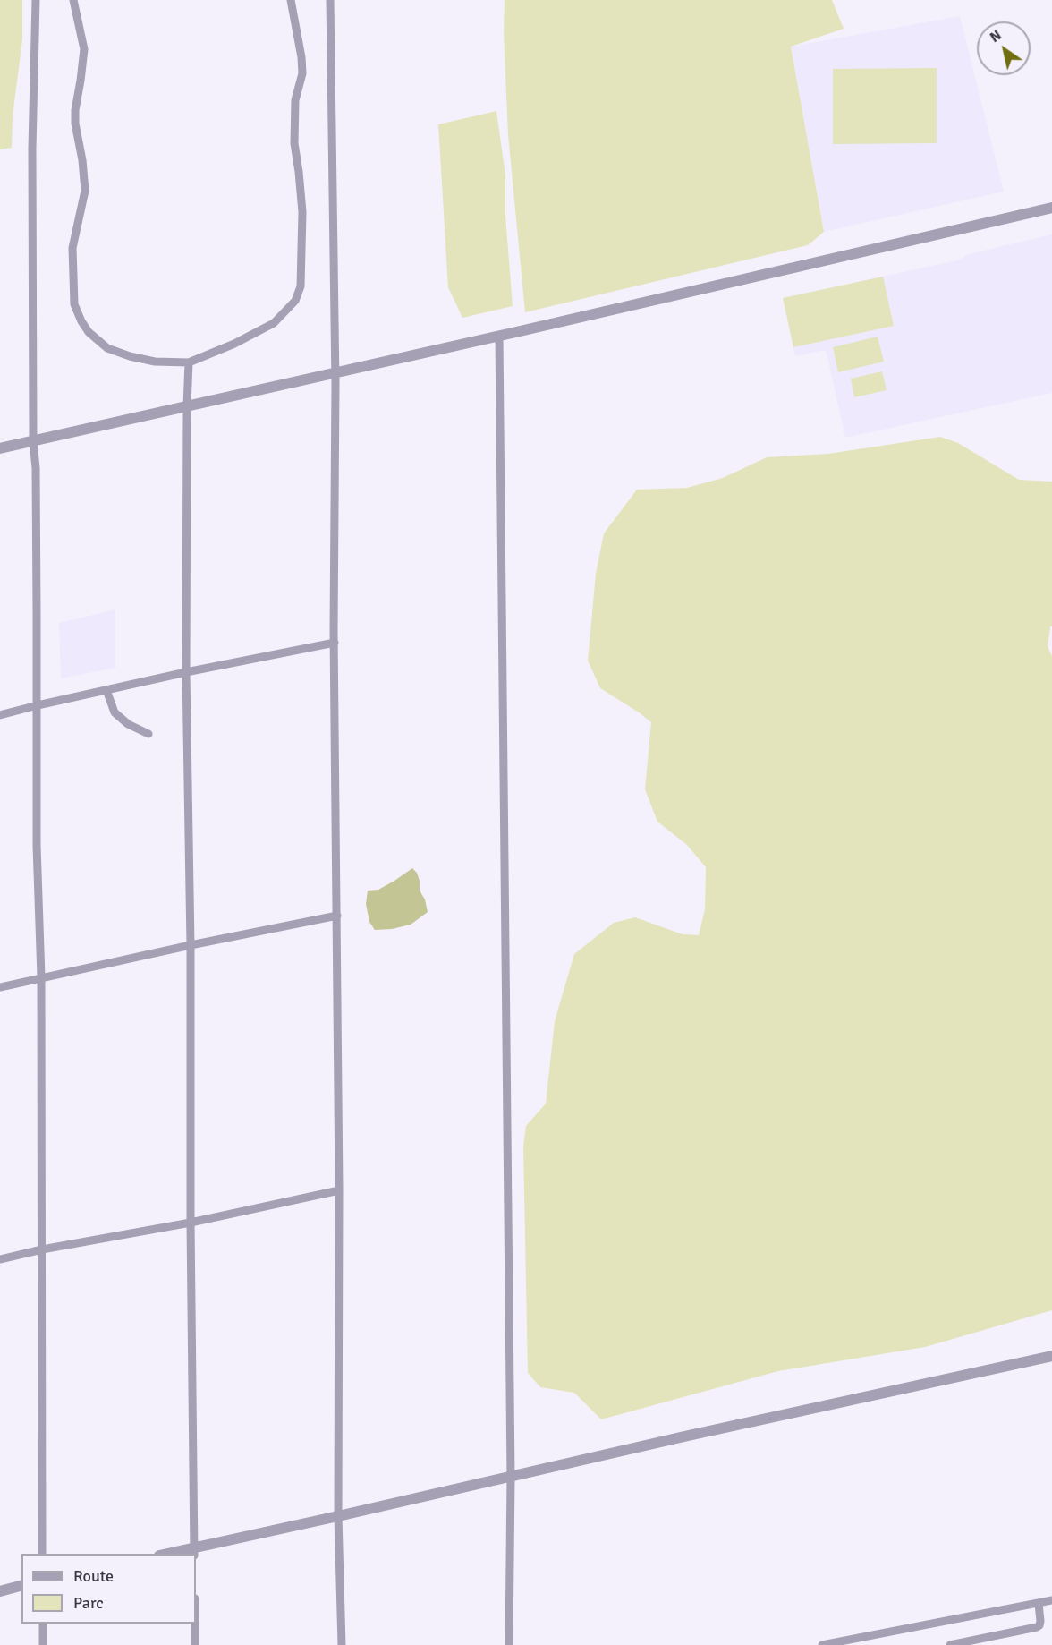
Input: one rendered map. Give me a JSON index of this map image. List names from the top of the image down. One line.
{"legend":["Route","Parc"],"north":"top left"}
